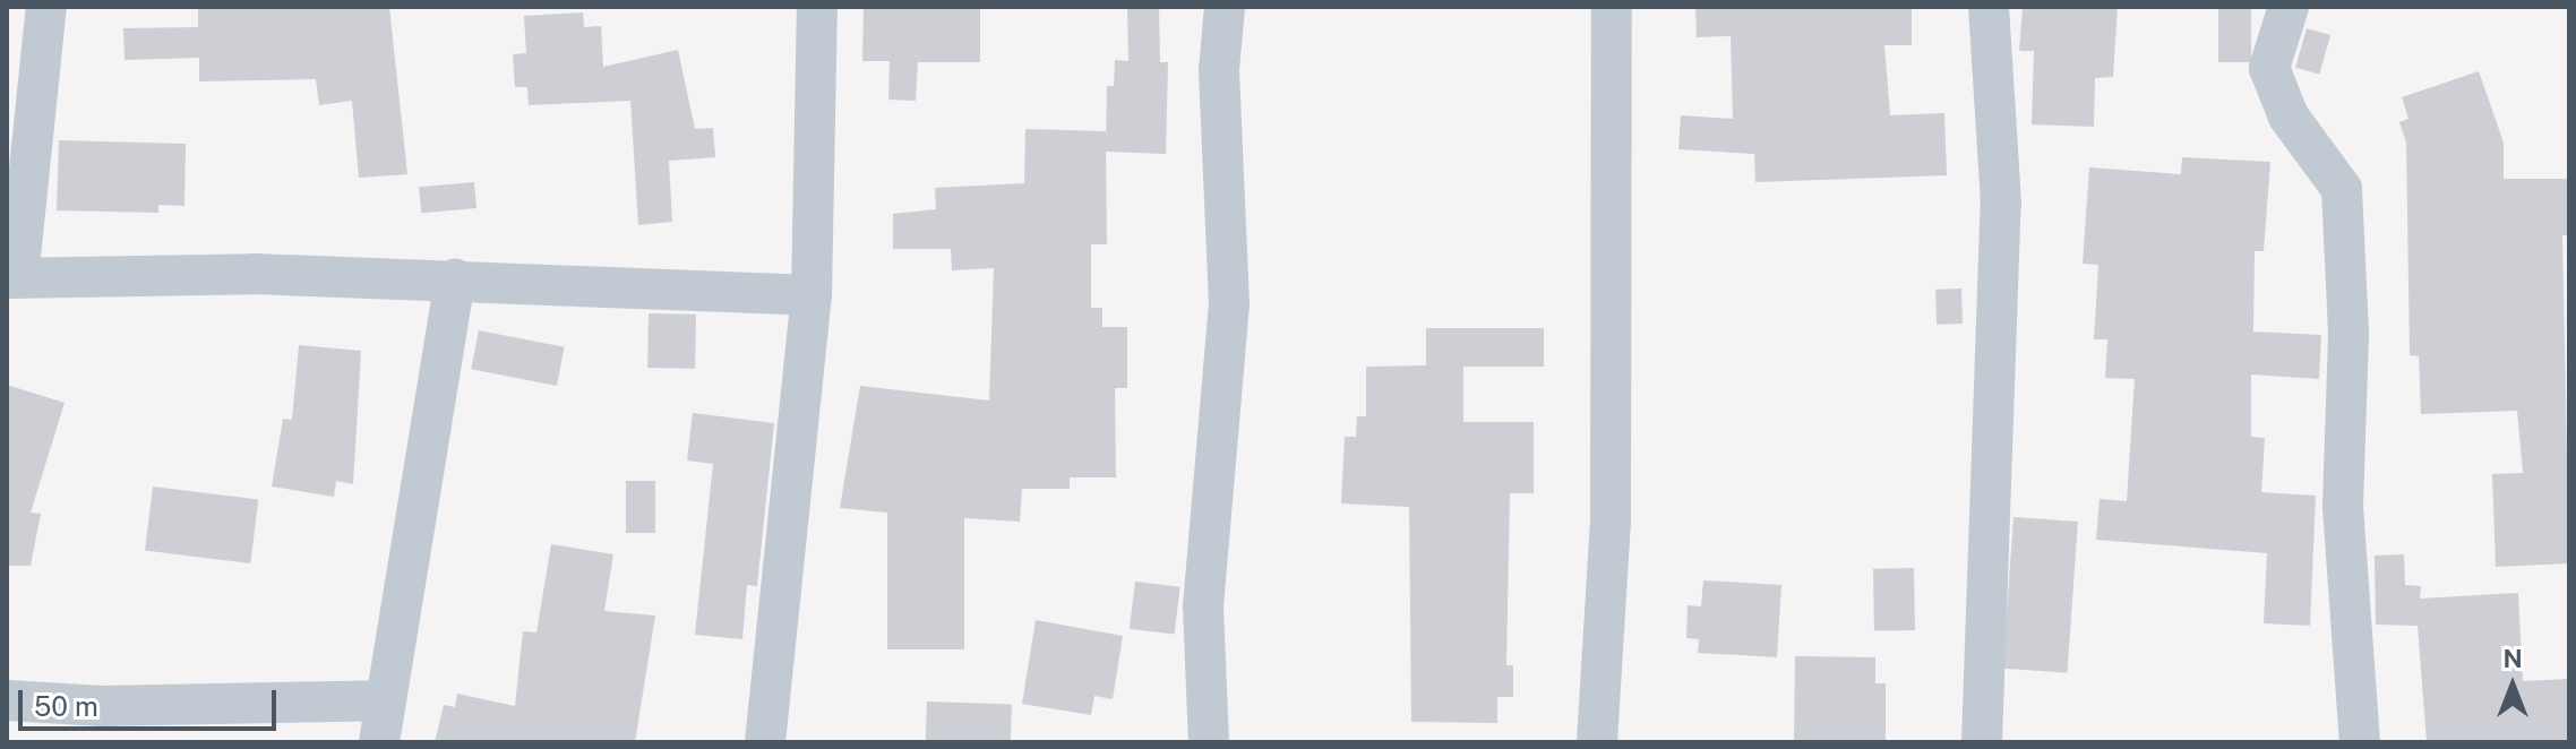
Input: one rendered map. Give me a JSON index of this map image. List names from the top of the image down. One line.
{"scale_bar":"50 m","north":"top"}
